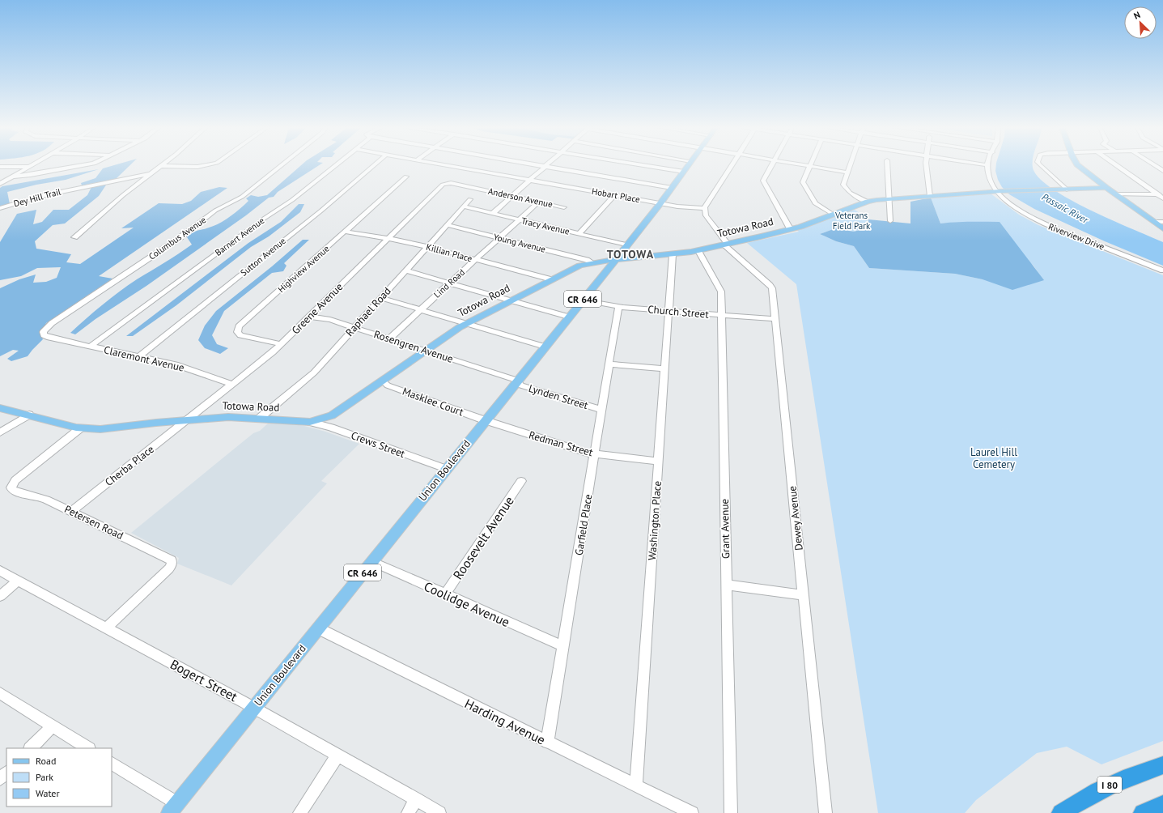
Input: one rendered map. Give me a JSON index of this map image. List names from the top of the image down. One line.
{"streets":{"highway":["I 80"],"main road":["Totowa Road","CR 646","Union Boulevard"],"street":["Hobart Place","Dey Hill Trail","Anderson Avenue","Tracy Avenue","Barnert Avenue","Riverview Drive","Columbus Avenue","Young Avenue","Killian Place","Sutton Avenue","Highview Avenue","Lind Road","Greene Avenue","Raphael Road","Church Street","Rosengren Avenue","Claremont Avenue","Lynden Street","Masklee Court","Redman Street","Crews Street","Cherba Place","Dewey Avenue","Washington Place","Petersen Road","Garfield Place","Grant Avenue","Roosevelt Avenue","Coolidge Avenue","Bogert Street","Harding Avenue"]},"crossings":[["Hobart Place","Union Boulevard"],["Hobart Place","Dewey Avenue"],["Anderson Avenue","Lind Road"],["Anderson Avenue","Greene Avenue"],["Tracy Avenue","Lind Road"],["Tracy Avenue","Raphael Road"],["Tracy Avenue","Union Boulevard"],["Totowa Road","Riverview Drive"],["Totowa Road","Young Avenue"],["Totowa Road","Killian Place"],["Totowa Road","Greene Avenue"],["Totowa Road","Raphael Road"],["Totowa Road","Rosengren Avenue"],["Totowa Road","Masklee Court"],["Totowa Road","Crews Street"],["Totowa Road","Cherba Place"],["Totowa Road","Union Boulevard"],["Totowa Road","Dewey Avenue"],["Totowa Road","Washington Place"],["Totowa Road","Petersen Road"],["Totowa Road","Grant Avenue"],["Barnert Avenue","Claremont Avenue"],["Columbus Avenue","Claremont Avenue"],["Young Avenue","Lind Road"],["Young Avenue","Raphael Road"],["Killian Place","Highview Avenue"],["Killian Place","Lind Road"],["Killian Place","Greene Avenue"],["Killian Place","Raphael Road"],["Sutton Avenue","Claremont Avenue"],["Highview Avenue","Greene Avenue"],["Lind Road","Rosengren Avenue"],["Greene Avenue","Rosengren Avenue"],["Greene Avenue","Claremont Avenue"],["Greene Avenue","Cherba Place"],["Raphael Road","Rosengren Avenue"],["Church Street","Union Boulevard"],["Church Street","Dewey Avenue"],["Church Street","Washington Place"],["Church Street","Garfield Place"],["Church Street","Grant Avenue"],["Rosengren Avenue","Lynden Street"],["Rosengren Avenue","Union Boulevard"],["Lynden Street","Union Boulevard"],["Lynden Street","Garfield Place"],["Masklee Court","Redman Street"],["Masklee Court","Union Boulevard"],["Redman Street","Union Boulevard"],["Redman Street","Washington Place"],["Redman Street","Garfield Place"],["Crews Street","Union Boulevard"],["Cherba Place","Petersen Road"],["Union Boulevard","Coolidge Avenue"],["Union Boulevard","Bogert Street"],["Union Boulevard","Harding Avenue"],["Washington Place","Harding Avenue"],["Petersen Road","Bogert Street"],["Garfield Place","Coolidge Avenue"],["Garfield Place","Harding Avenue"],["Roosevelt Avenue","Coolidge Avenue"]],"districts":["TOTOWA"],"water":["Passaic River"],"parks":["Veterans Field Park","Laurel Hill Cemetery"],"legend":["Road","Park","Water"],"north":"top left"}
